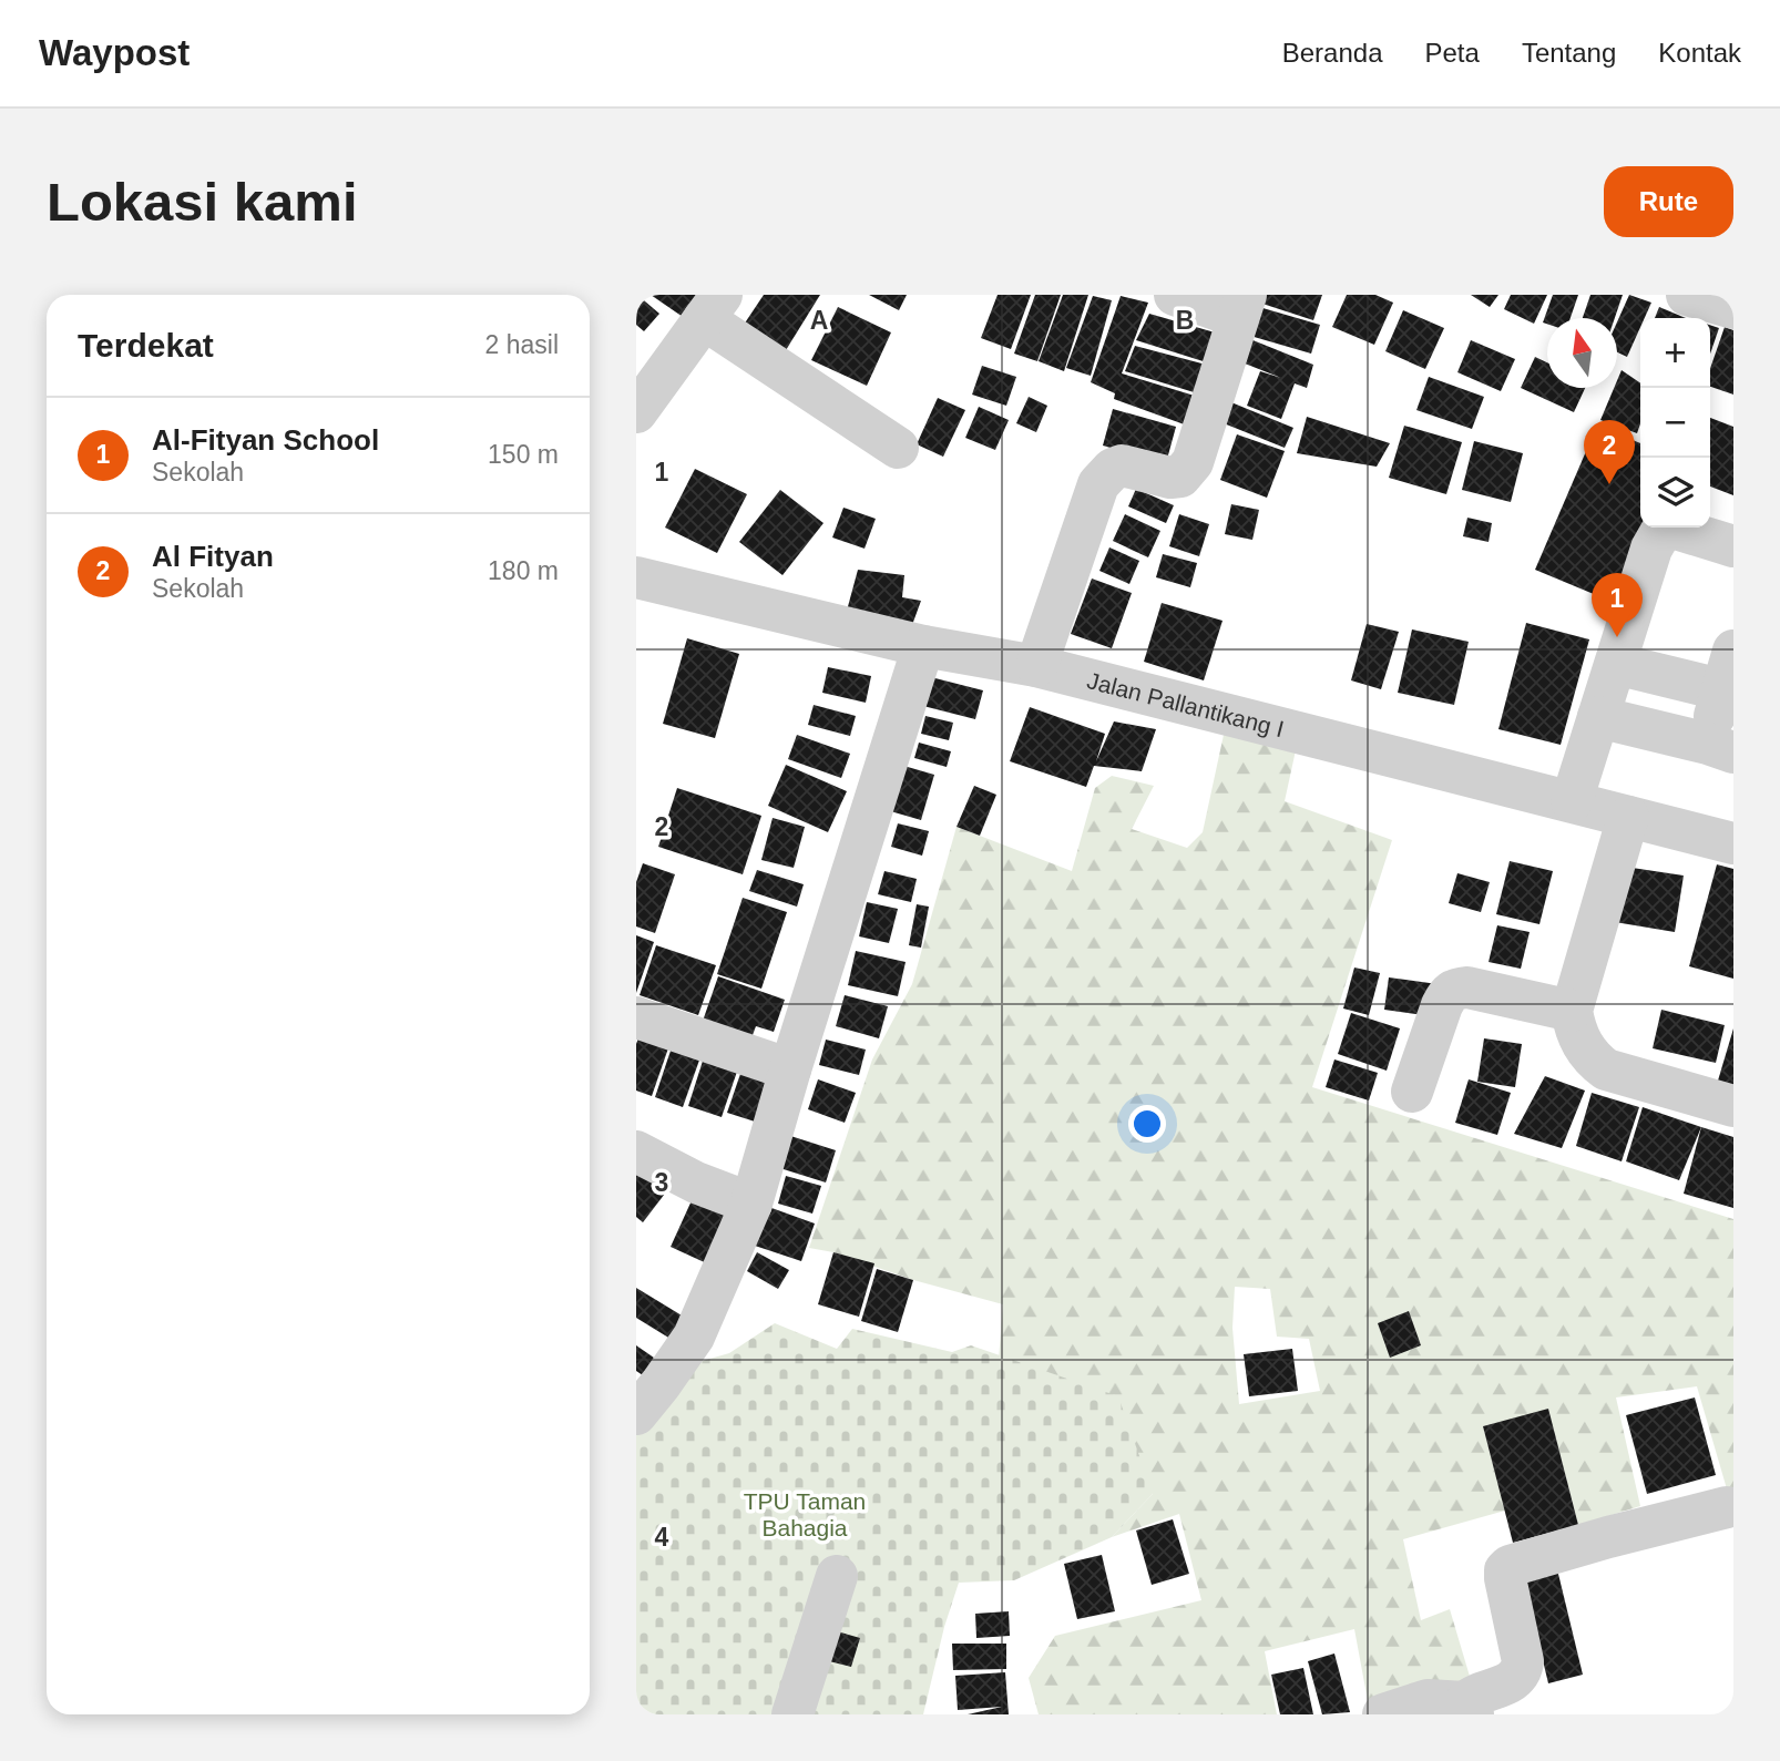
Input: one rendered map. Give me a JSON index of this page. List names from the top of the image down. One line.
{"streets":{"street":["Jalan Pallantikang I"]},"parks":["TPU Taman Bahagia"],"north":"top","page":{"header":"Waypost","nav":["Beranda","Peta","Tentang","Kontak"],"buttons":"Rute","title":"Lokasi kami","heading":["Terdekat","2 hasil"],"map_buttons":["+","−"],"list":[{"mark":"1","name":"Al-Fityan School","note":"Sekolah","value":"150 m"},{"mark":"2","name":"Al Fityan","note":"Sekolah","value":"180 m"}],"pins":["2","1"]},"grid":{"columns":["A","B"],"rows":["1","2","3","4"]}}
